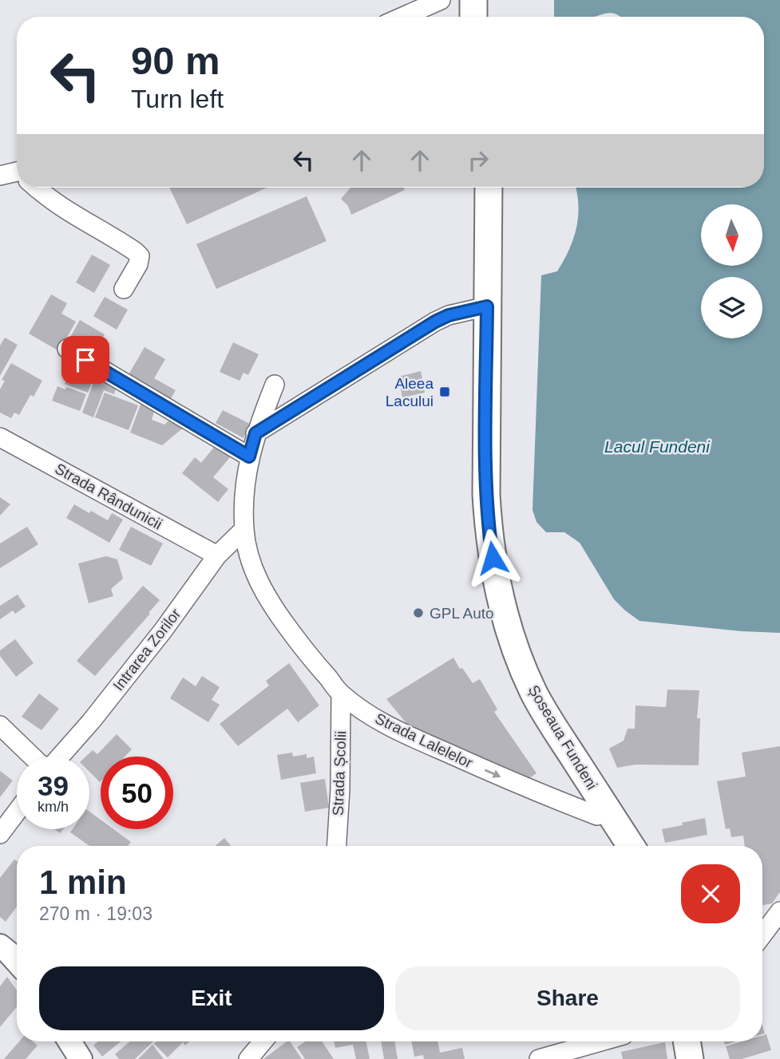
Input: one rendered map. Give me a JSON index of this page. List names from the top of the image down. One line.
{"streets":{"main road":["Șoseaua Fundeni"],"street":["Strada Rândunicii","Intrarea Zorilor","Strada Lalelelor","Strada Școlii"]},"crossings":[["Strada Rândunicii","Intrarea Zorilor"],["Intrarea Zorilor","Strada Lalelelor"],["Șoseaua Fundeni","Strada Lalelelor"],["Strada Lalelelor","Strada Școlii"]],"one_way":["Strada Lalelelor"],"water":["Lacul Fundeni"],"places":{"transit":["Aleea Lacului"],"other":["GPL Auto"]},"north":"bottom","page":{"turn":["90 m","Turn left"],"speed":"39 km/h","limit":"50","heading":["1 min","270 m · 19:03"],"buttons":["Exit","Share"]}}
